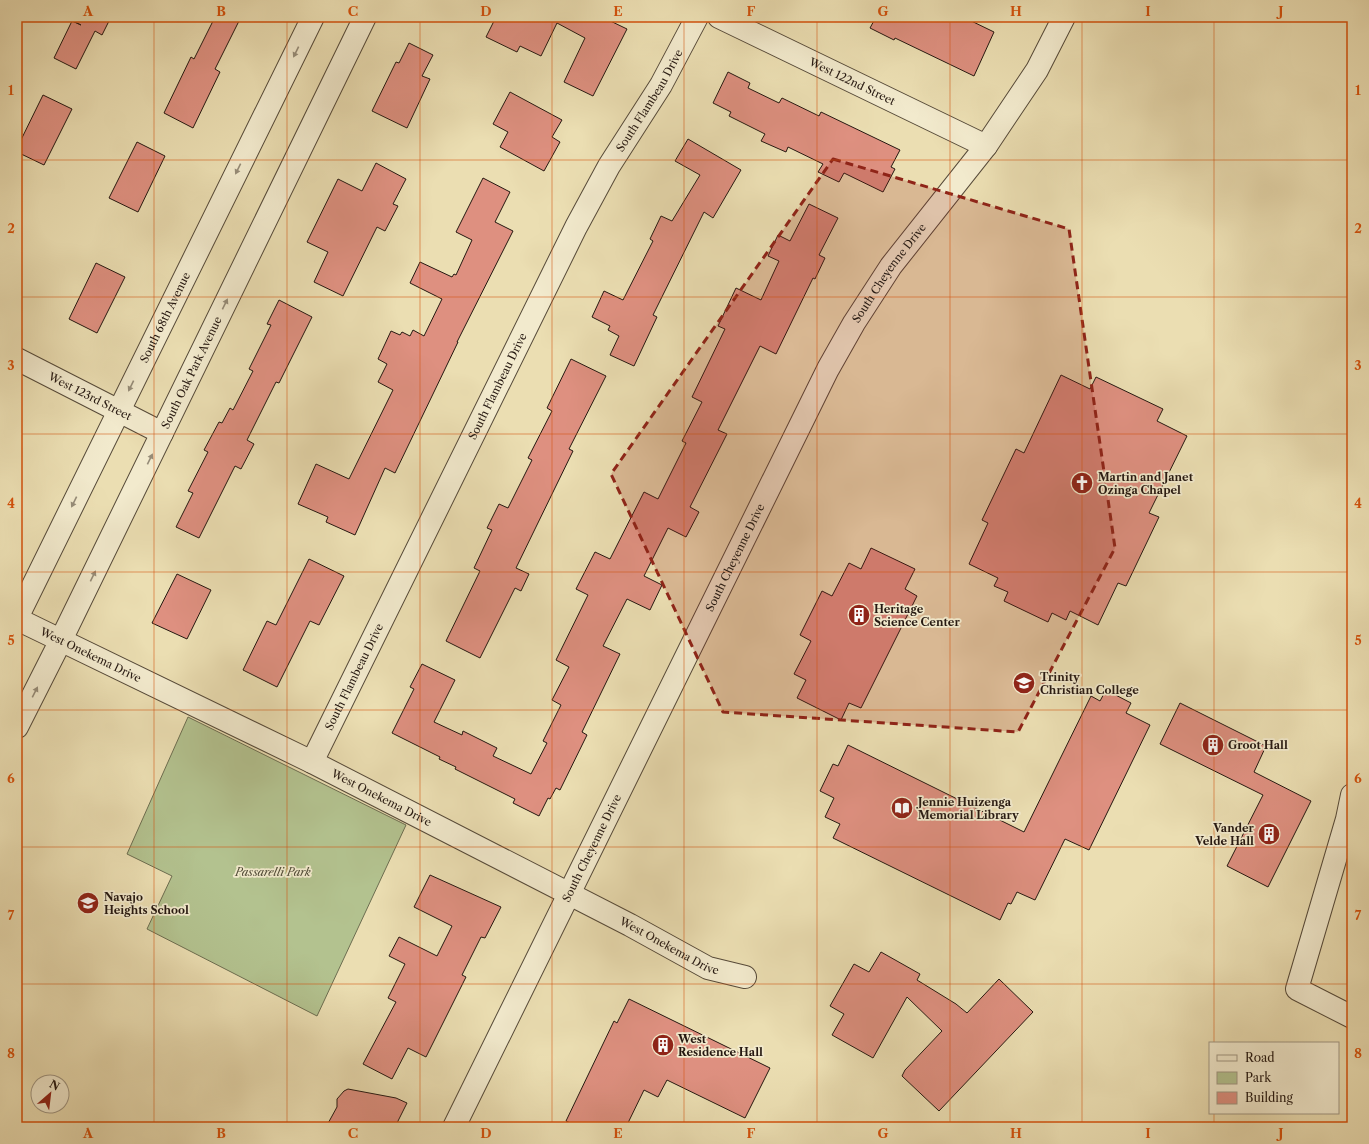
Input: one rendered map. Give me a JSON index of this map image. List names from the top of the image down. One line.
{"streets":{"street":["West 122nd Street","South Flambeau Drive","South Cheyenne Drive","South 68th Avenue","South Oak Park Avenue","West 123rd Street","West Onekema Drive"]},"crossings":[["West 122nd Street","South Cheyenne Drive"],["South Flambeau Drive","West Onekema Drive"],["South Cheyenne Drive","West Onekema Drive"],["South 68th Avenue","West 123rd Street"],["South 68th Avenue","West Onekema Drive"],["South Oak Park Avenue","West 123rd Street"],["South Oak Park Avenue","West Onekema Drive"]],"one_way":["South 68th Avenue","South Oak Park Avenue"],"parks":["Passarelli Park"],"places":{"church":["Martin and Janet Ozinga Chapel"],"building":["Heritage Science Center","Groot Hall","Vander Velde Hall","West Residence Hall"],"school or university":["Trinity Christian College","Navajo Heights School"],"library":["Jennie Huizenga Memorial Library"]},"legend":["Road","Park","Building"],"north":"top right","grid":{"columns":["A","B","C","D","E","F","G","H","I","J"],"rows":["1","2","3","4","5","6","7","8"]}}
